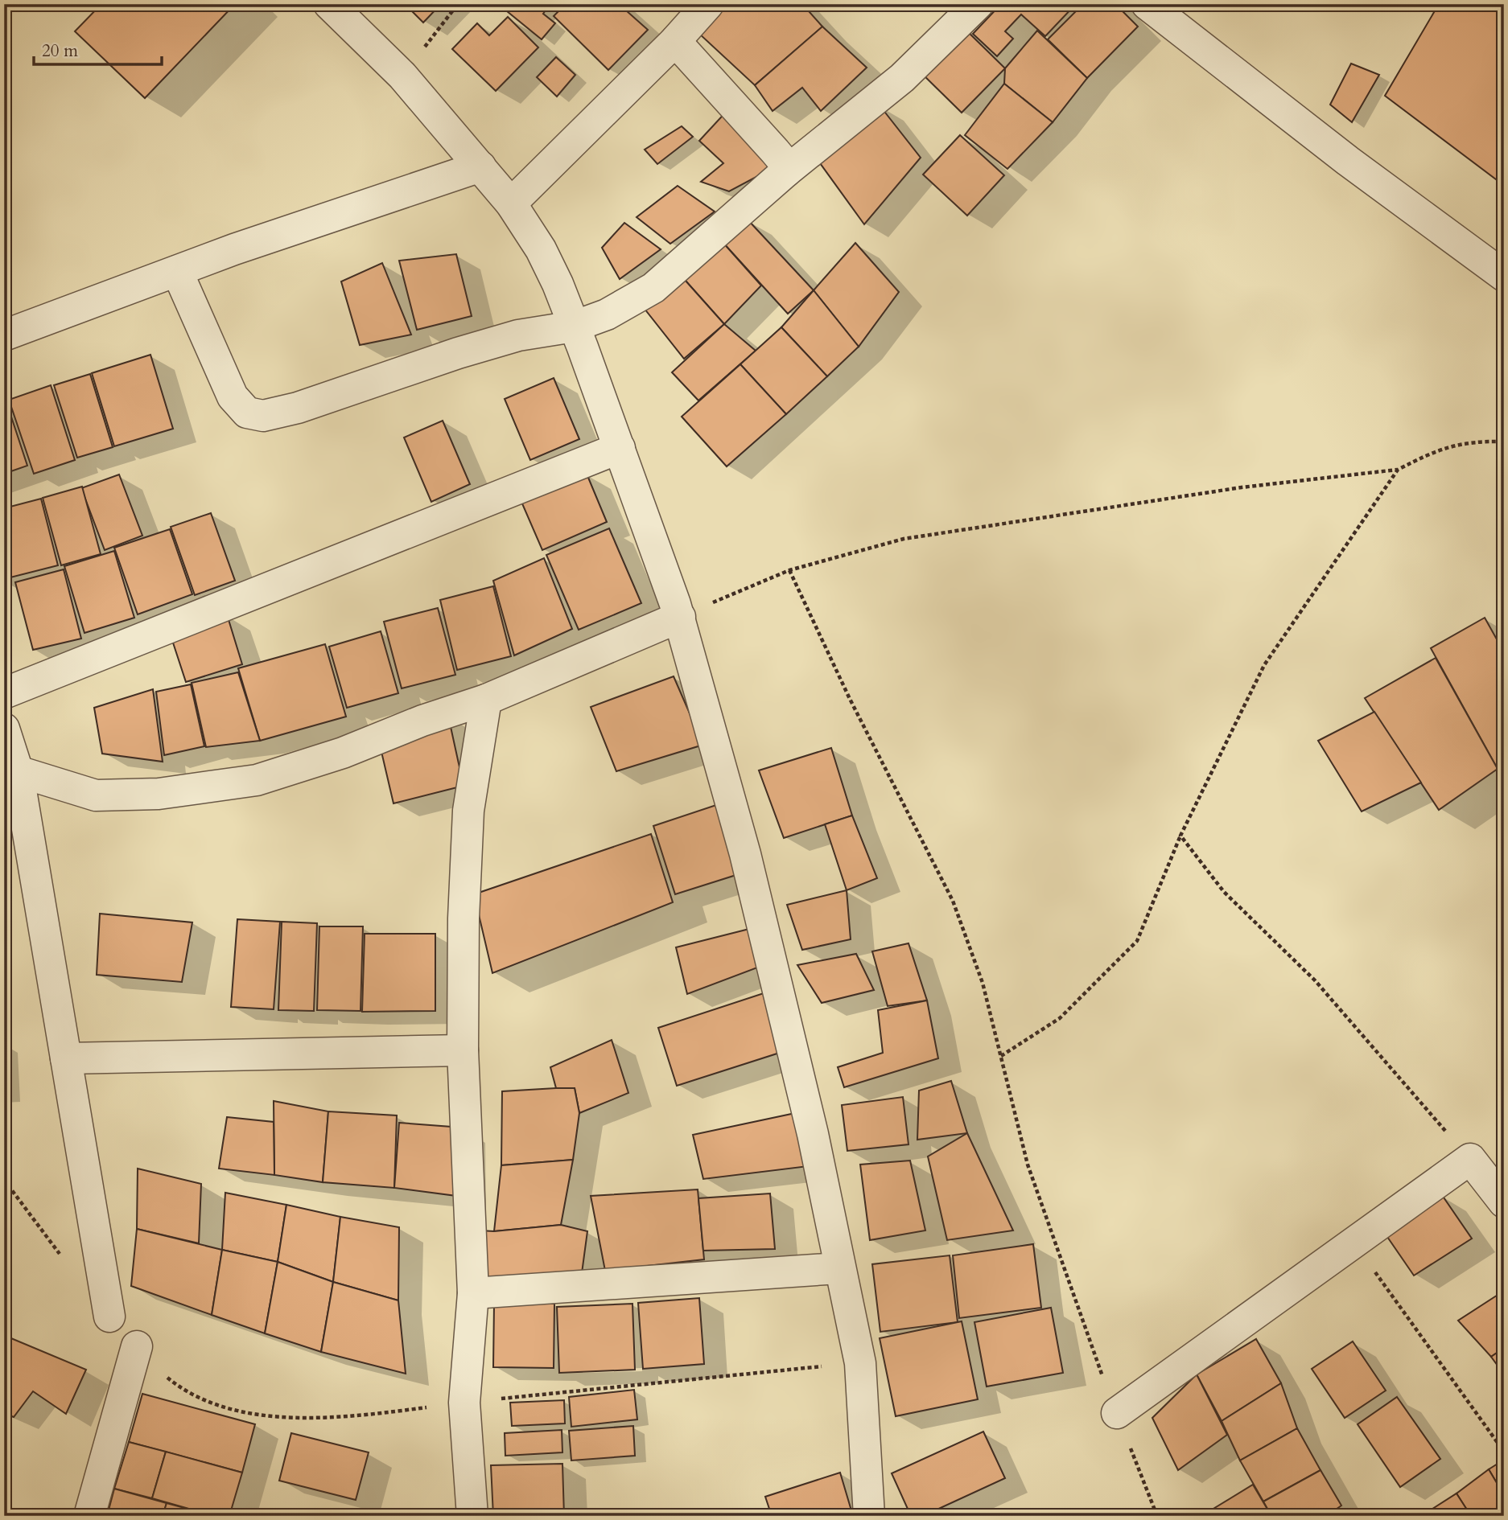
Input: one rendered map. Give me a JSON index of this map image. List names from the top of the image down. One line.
{"scale_bar":"20 m"}
